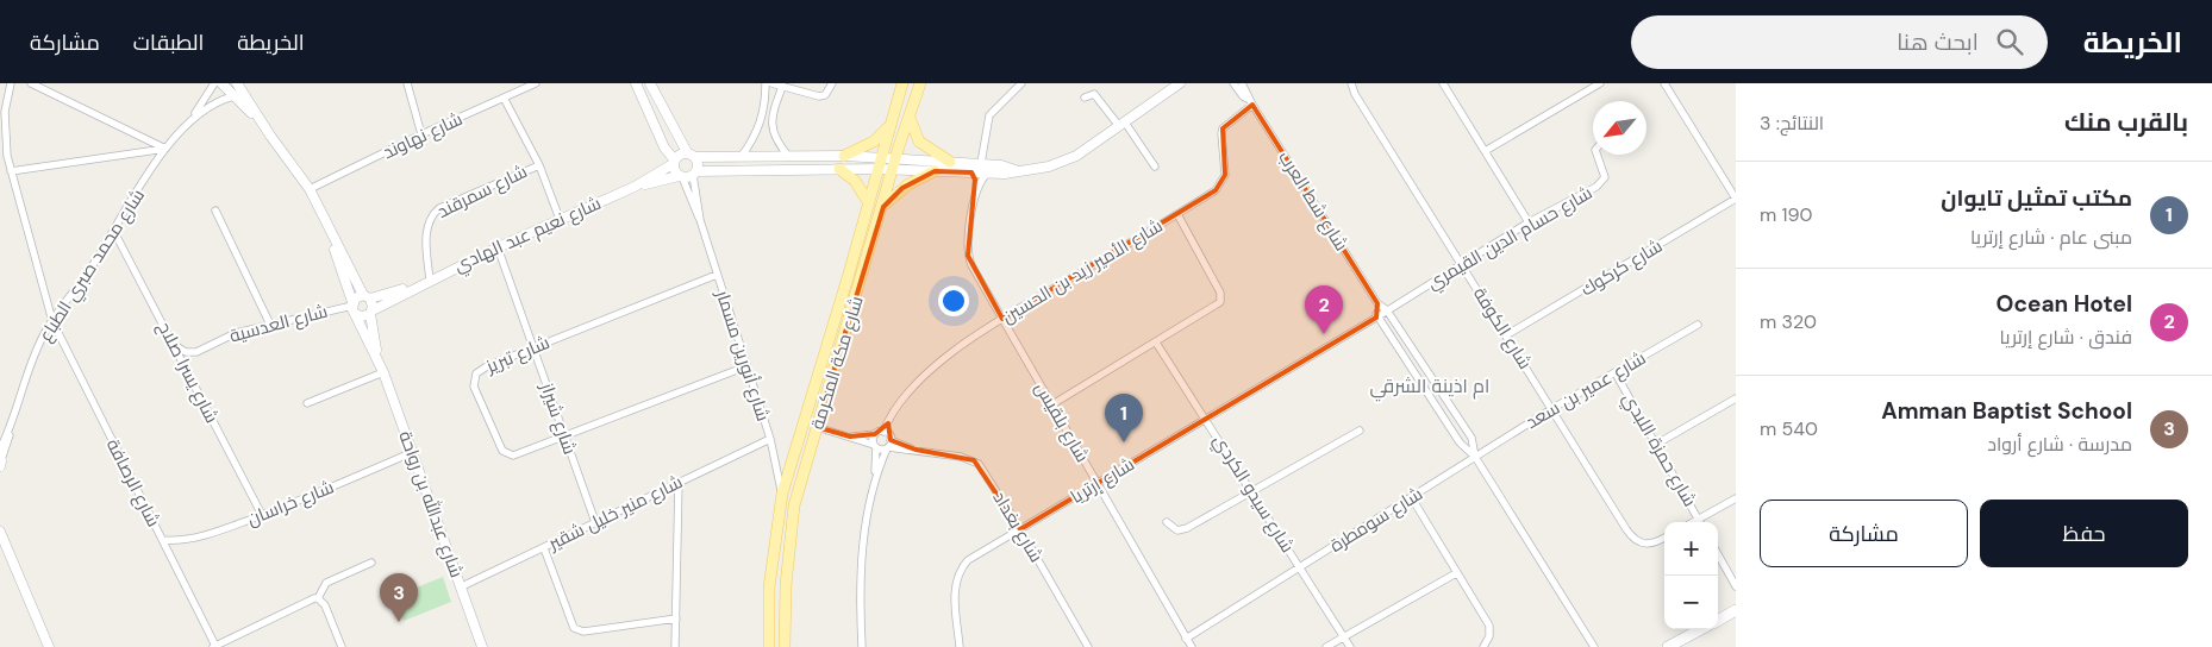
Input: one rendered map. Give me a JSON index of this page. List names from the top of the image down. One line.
{"streets":{"main road":["شارع مكة المكرمة"],"street":["شارع نهاوند","شارع سمرقند","شارع شط العرب","شارع نعيم عبد الهادي","شارع حسام الدين القيمري","شارع محمد صبري الطباع","شارع كركوك","شارع الأمير زيد بن الحسين","شارع العدسية","شارع الكوفة","شارع تبريز","شارع أنورين مسمار","شارع يسرا صلاح","شارع عمير بن سعد","شارع شيراز","شارع بلقيس","شارع حمزة اللبدي","شارع إرتريا","شارع الرصافة","شارع سيدو الكردي","شارع خراسان","شارع عبدالله بن رواحة","شارع منير خليل شقير","شارع سومطرة","شارع بغداد"]},"crossings":[["شارع نهاوند","شارع عبدالله بن رواحة"],["شارع سمرقند","شارع نعيم عبد الهادي"],["شارع شط العرب","شارع حسام الدين القيمري"],["شارع شط العرب","شارع الأمير زيد بن الحسين"],["شارع شط العرب","شارع عمير بن سعد"],["شارع شط العرب","شارع إرتريا"],["شارع شط العرب","شارع سومطرة"],["شارع نعيم عبد الهادي","شارع العدسية"],["شارع نعيم عبد الهادي","شارع أنورين مسمار"],["شارع نعيم عبد الهادي","شارع شيراز"],["شارع نعيم عبد الهادي","شارع عبدالله بن رواحة"],["شارع حسام الدين القيمري","شارع الكوفة"],["شارع حسام الدين القيمري","شارع إرتريا"],["شارع محمد صبري الطباع","شارع يسرا صلاح"],["شارع محمد صبري الطباع","شارع الرصافة"],["شارع محمد صبري الطباع","شارع عبدالله بن رواحة"],["شارع كركوك","شارع الكوفة"],["شارع الأمير زيد بن الحسين","شارع بلقيس"],["شارع العدسية","شارع يسرا صلاح"],["شارع العدسية","شارع عبدالله بن رواحة"],["شارع الكوفة","شارع عمير بن سعد"],["شارع تبريز","شارع أنورين مسمار"],["شارع تبريز","شارع شيراز"],["شارع أنورين مسمار","شارع مكة المكرمة"],["شارع أنورين مسمار","شارع منير خليل شقير"],["شارع يسرا صلاح","شارع خراسان"],["شارع عمير بن سعد","شارع حمزة اللبدي"],["شارع عمير بن سعد","شارع سومطرة"],["شارع شيراز","شارع منير خليل شقير"],["شارع بلقيس","شارع إرتريا"],["شارع بلقيس","شارع سومطرة"],["شارع إرتريا","شارع سيدو الكردي"],["شارع إرتريا","شارع بغداد"],["شارع الرصافة","شارع خراسان"],["شارع سيدو الكردي","شارع سومطرة"],["شارع خراسان","شارع عبدالله بن رواحة"],["شارع عبدالله بن رواحة","شارع منير خليل شقير"]],"districts":["ام اذينة الشرقي"],"north":"bottom left","page":{"header":"الخريطة","search":"ابحث هنا","nav":["الخريطة","الطبقات","مشاركة"],"heading":["بالقرب منك","النتائج: 3"],"list":[{"mark":"1","name":"مكتب تمثيل تايوان","note":"مبنى عام · شارع إرتريا","value":"190 m"},{"mark":"2","name":"Ocean Hotel","note":"فندق · شارع إرتريا","value":"320 m"},{"mark":"3","name":"Amman Baptist School","note":"مدرسة · شارع أرواد","value":"540 m"}],"pins":["2","1","3"],"buttons":["حفظ","مشاركة"],"map_buttons":["+","−"]}}
